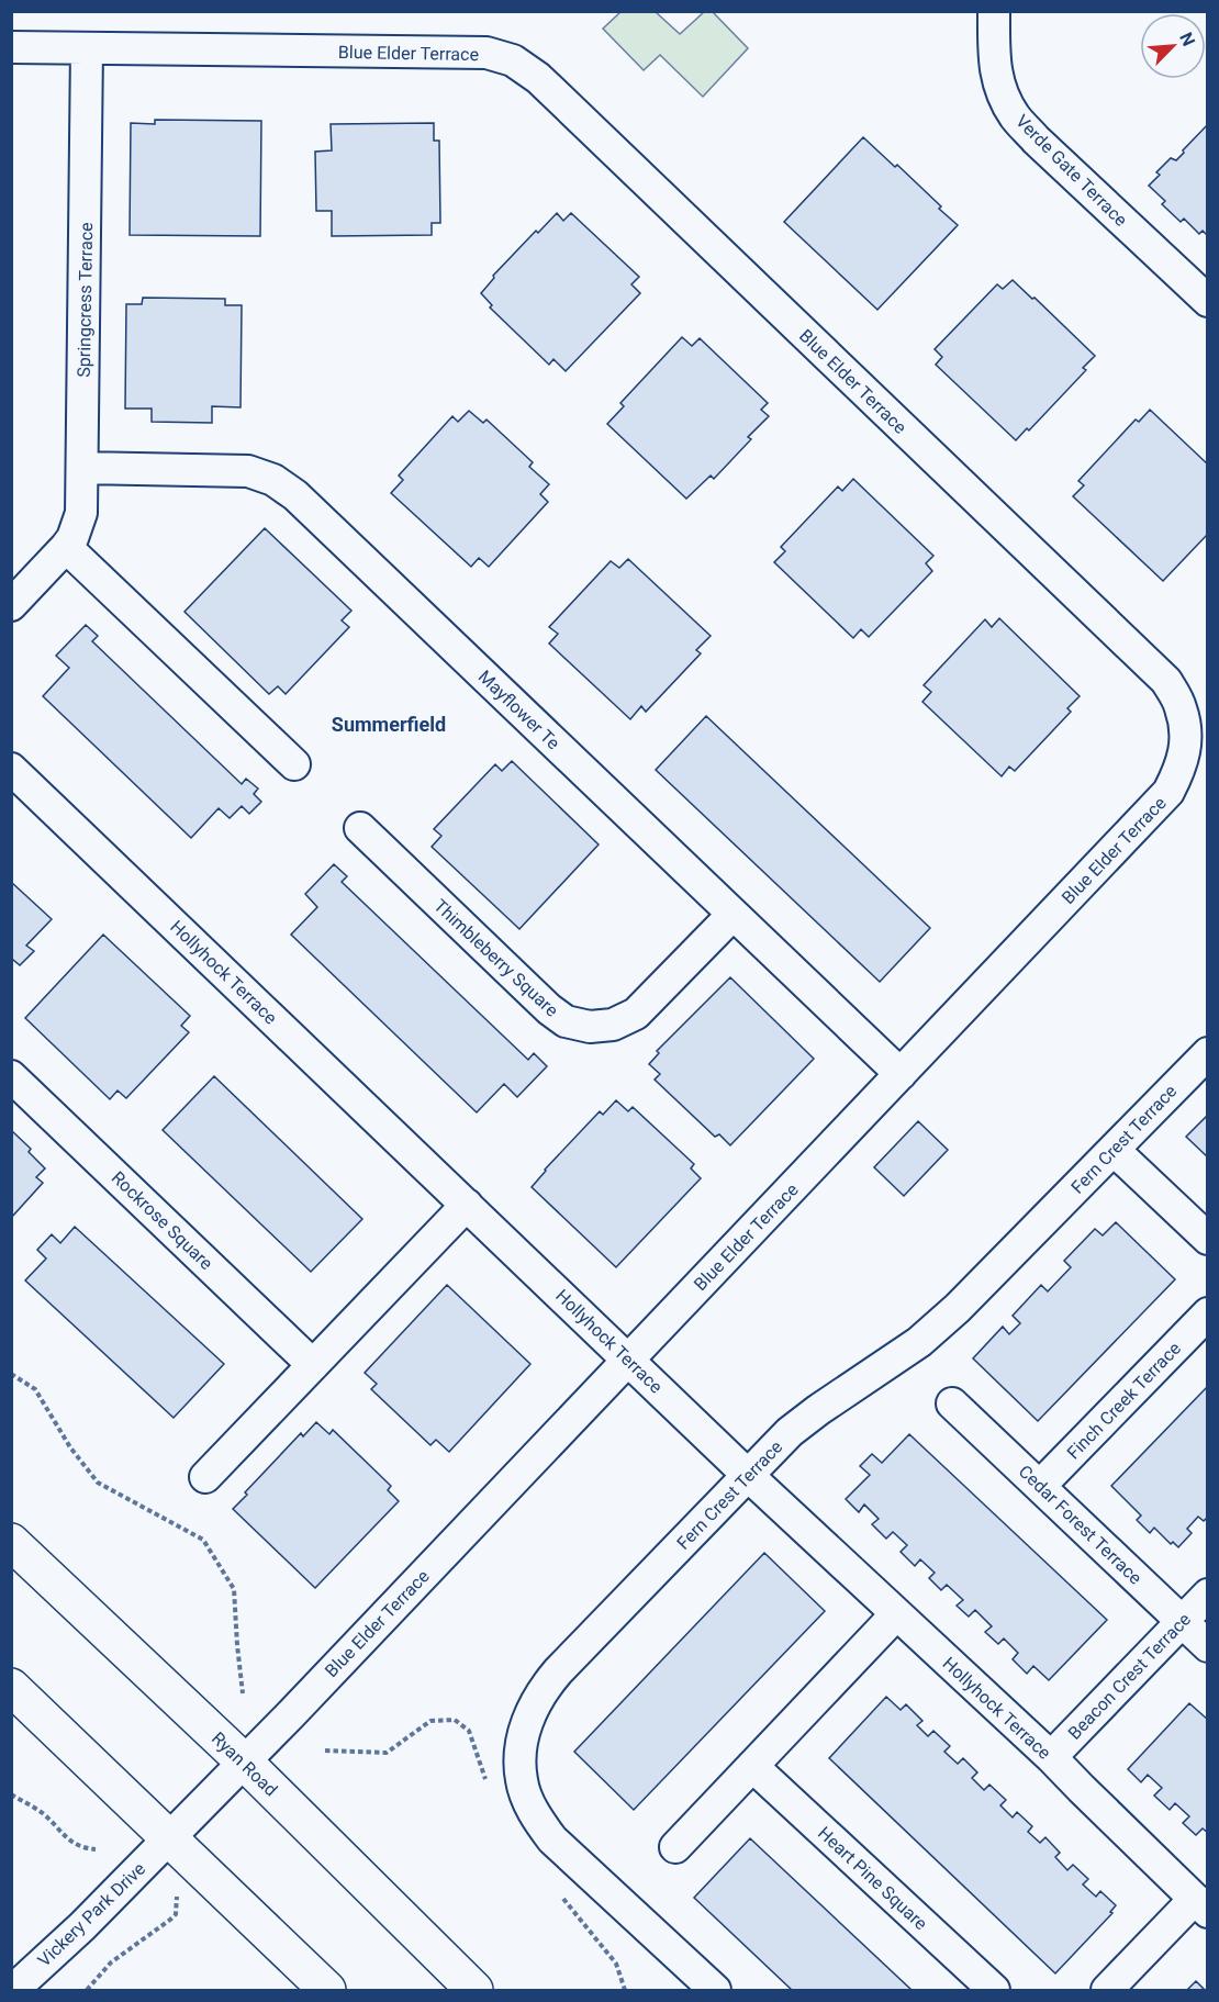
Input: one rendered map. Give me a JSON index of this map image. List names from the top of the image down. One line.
{"streets":{"main road":["Ryan Road"],"street":["Blue Elder Terrace","Verde Gate Terrace","Springcress Terrace","Mayflower Te","Thimbleberry Square","Hollyhock Terrace","Fern Crest Terrace","Rockrose Square","Finch Creek Terrace","Cedar Forest Terrace","Beacon Crest Terrace","Heart Pine Square","Vickery Park Drive"]},"crossings":[["Blue Elder Terrace","Springcress Terrace"],["Blue Elder Terrace","Mayflower Te"],["Blue Elder Terrace","Hollyhock Terrace"],["Blue Elder Terrace","Ryan Road"],["Blue Elder Terrace","Vickery Park Drive"],["Springcress Terrace","Mayflower Te"],["Mayflower Te","Thimbleberry Square"],["Hollyhock Terrace","Fern Crest Terrace"],["Hollyhock Terrace","Beacon Crest Terrace"],["Finch Creek Terrace","Cedar Forest Terrace"],["Cedar Forest Terrace","Beacon Crest Terrace"]],"districts":["Summerfield"],"north":"top right"}
